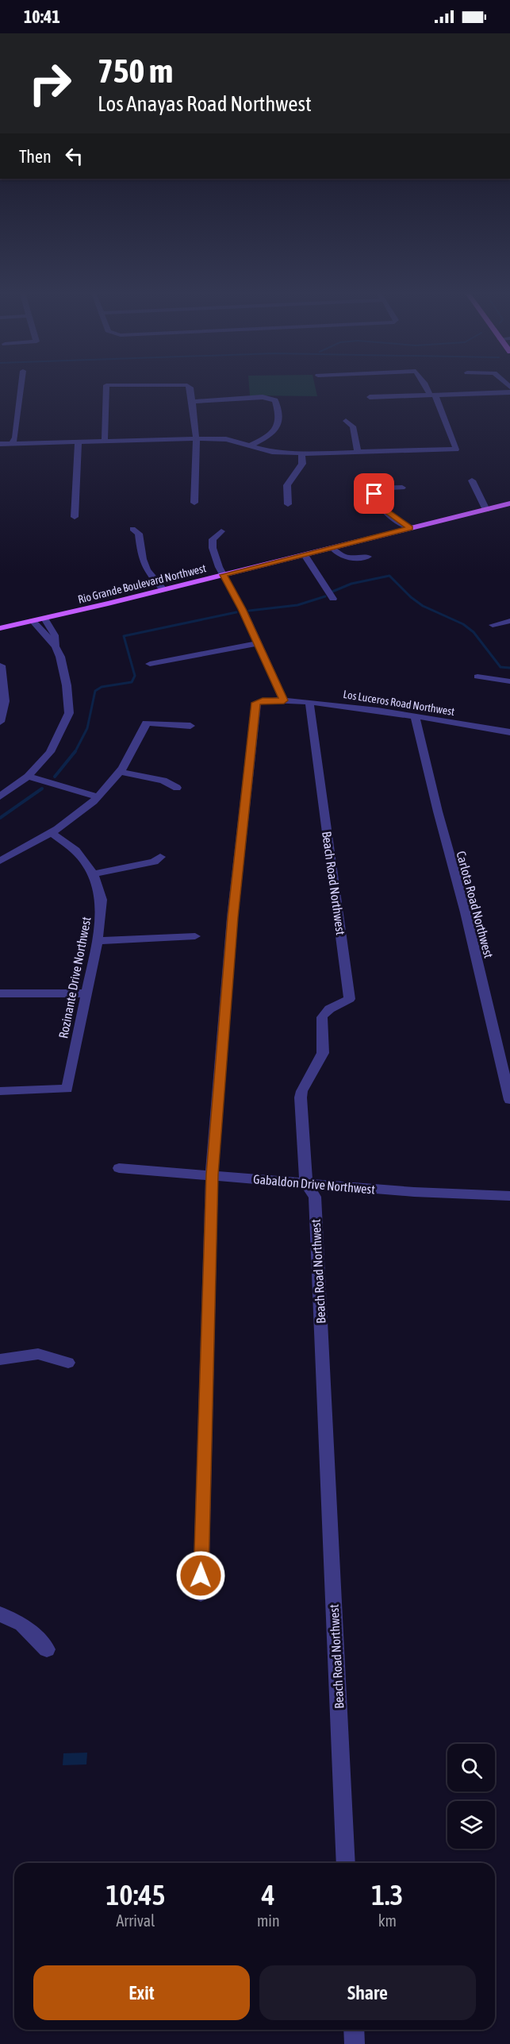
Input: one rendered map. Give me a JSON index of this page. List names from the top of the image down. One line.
{"streets":{"main road":["Rio Grande Boulevard Northwest"],"street":["Los Luceros Road Northwest","Beach Road Northwest","Carlota Road Northwest","Rozinante Drive Northwest","Gabaldon Drive Northwest"]},"crossings":[["Los Luceros Road Northwest","Beach Road Northwest"],["Los Luceros Road Northwest","Carlota Road Northwest"],["Los Luceros Road Northwest","Gabaldon Drive Northwest"],["Beach Road Northwest","Gabaldon Drive Northwest"]],"page":{"status":"10:41","turn":["750 m","Los Anayas Road Northwest"],"then":"Then","eta":["10:45","Arrival","4","min","1.3","km"],"buttons":["Exit","Share"]}}
